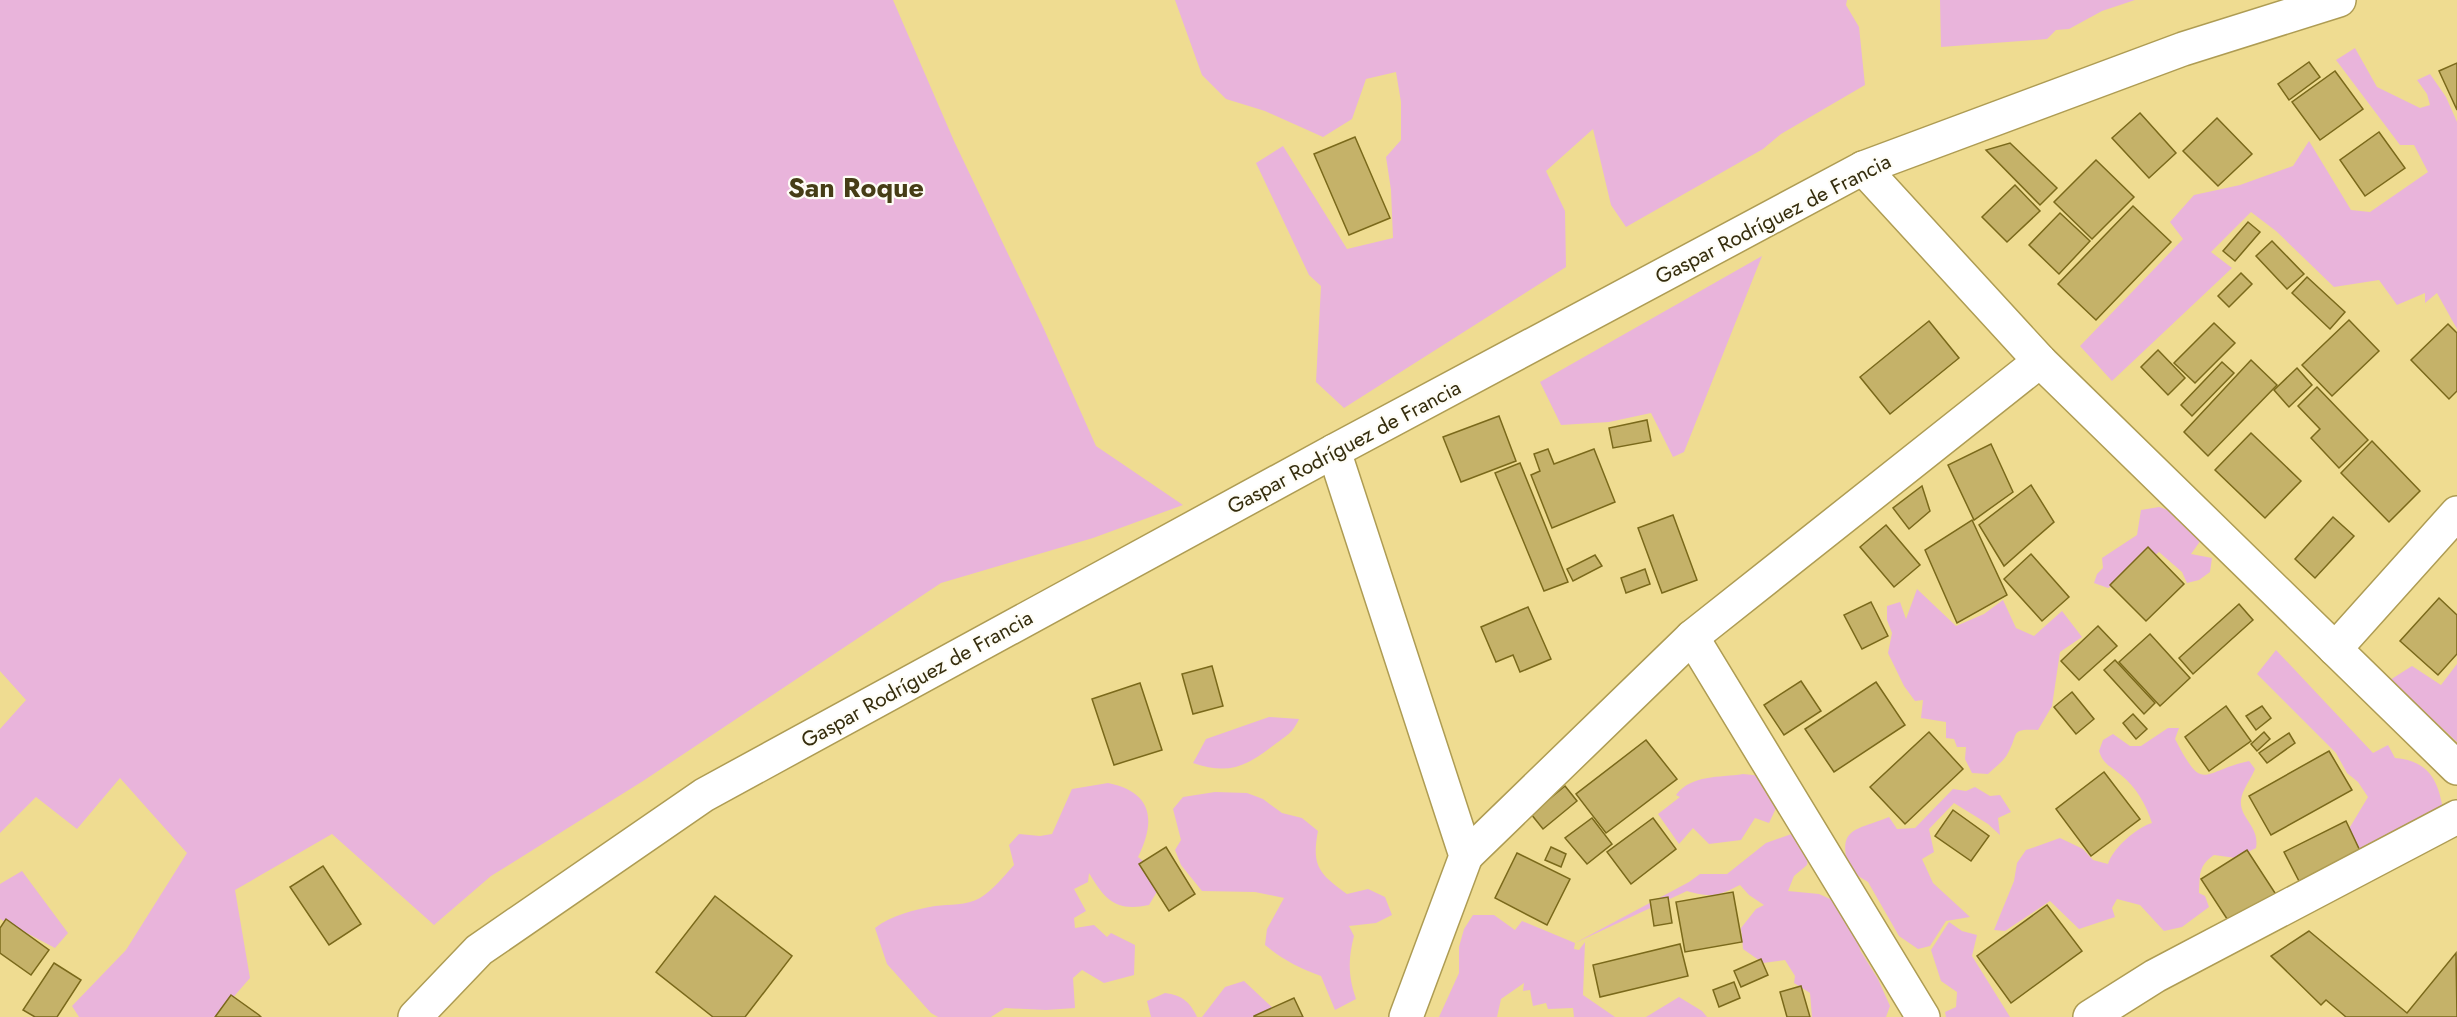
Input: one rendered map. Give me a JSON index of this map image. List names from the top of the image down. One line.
{"streets":{"street":["Gaspar Rodríguez de Francia"]},"districts":["San Roque"]}
